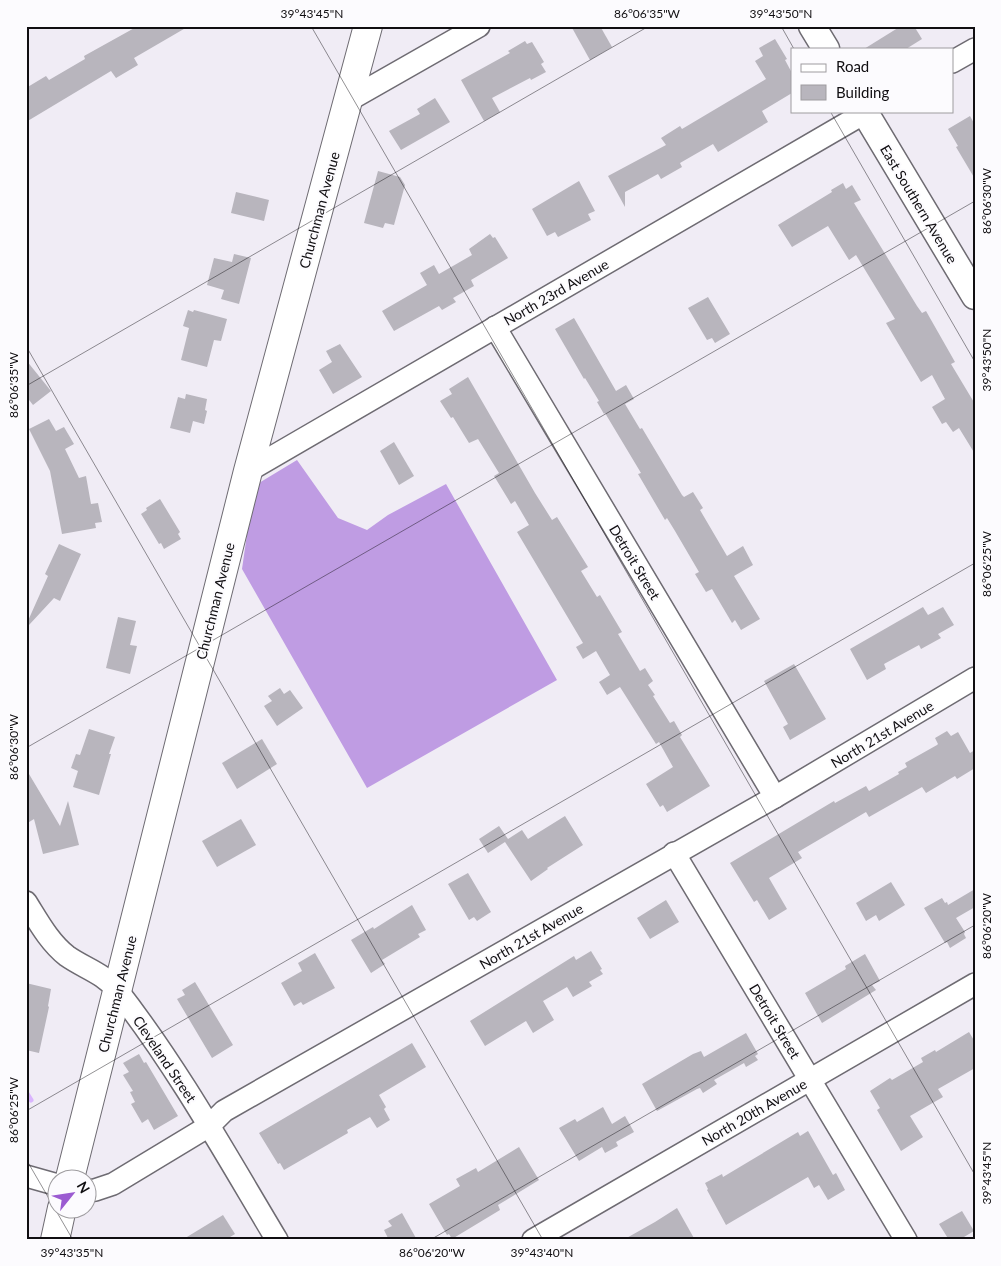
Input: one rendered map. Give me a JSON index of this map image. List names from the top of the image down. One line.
{"streets":{"main road":["Churchman Avenue"],"street":["East Southern Avenue","North 23rd Avenue","Detroit Street","North 21st Avenue","Cleveland Street","North 20th Avenue"]},"crossings":[["East Southern Avenue","North 23rd Avenue"],["Churchman Avenue","North 23rd Avenue"],["Churchman Avenue","Cleveland Street"],["North 23rd Avenue","Detroit Street"],["Detroit Street","North 21st Avenue"],["Detroit Street","North 20th Avenue"],["North 21st Avenue","Cleveland Street"]],"legend":["Road","Building"],"north":"top right","coordinates":["39°43'45\"N","86°06'35\"W","39°43'50\"N","86°06'30\"W","86°06'25\"W","86°06'20\"W","39°43'35\"N","39°43'40\"N"]}
